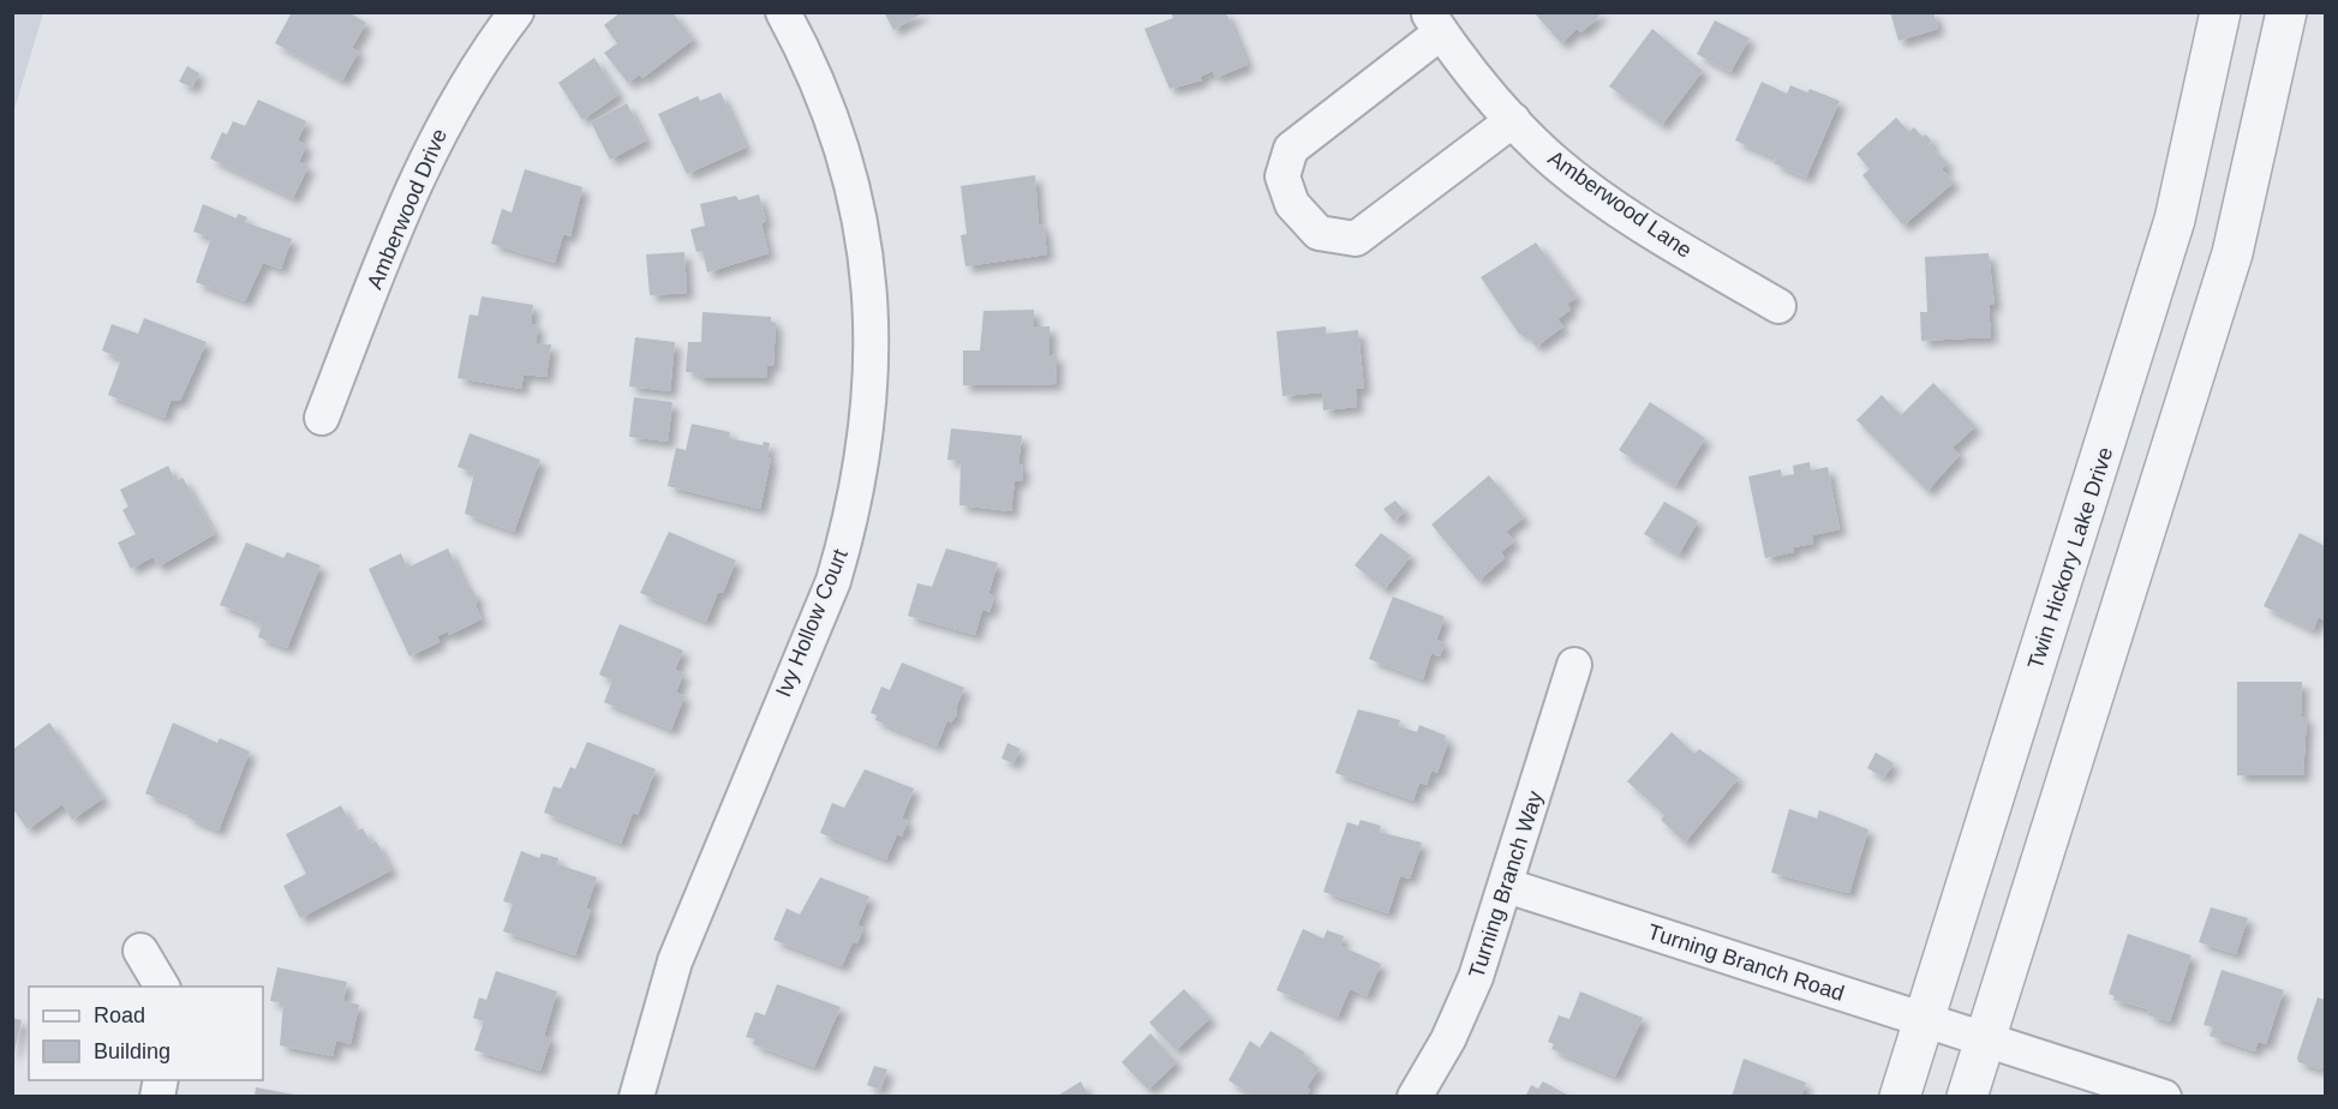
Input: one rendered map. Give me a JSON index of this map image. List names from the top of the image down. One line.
{"streets":{"street":["Amberwood Lane","Amberwood Drive","Twin Hickory Lake Drive","Ivy Hollow Court","Turning Branch Way","Turning Branch Road"]},"crossings":[["Twin Hickory Lake Drive","Turning Branch Road"],["Turning Branch Way","Turning Branch Road"]],"legend":["Road","Building"]}
